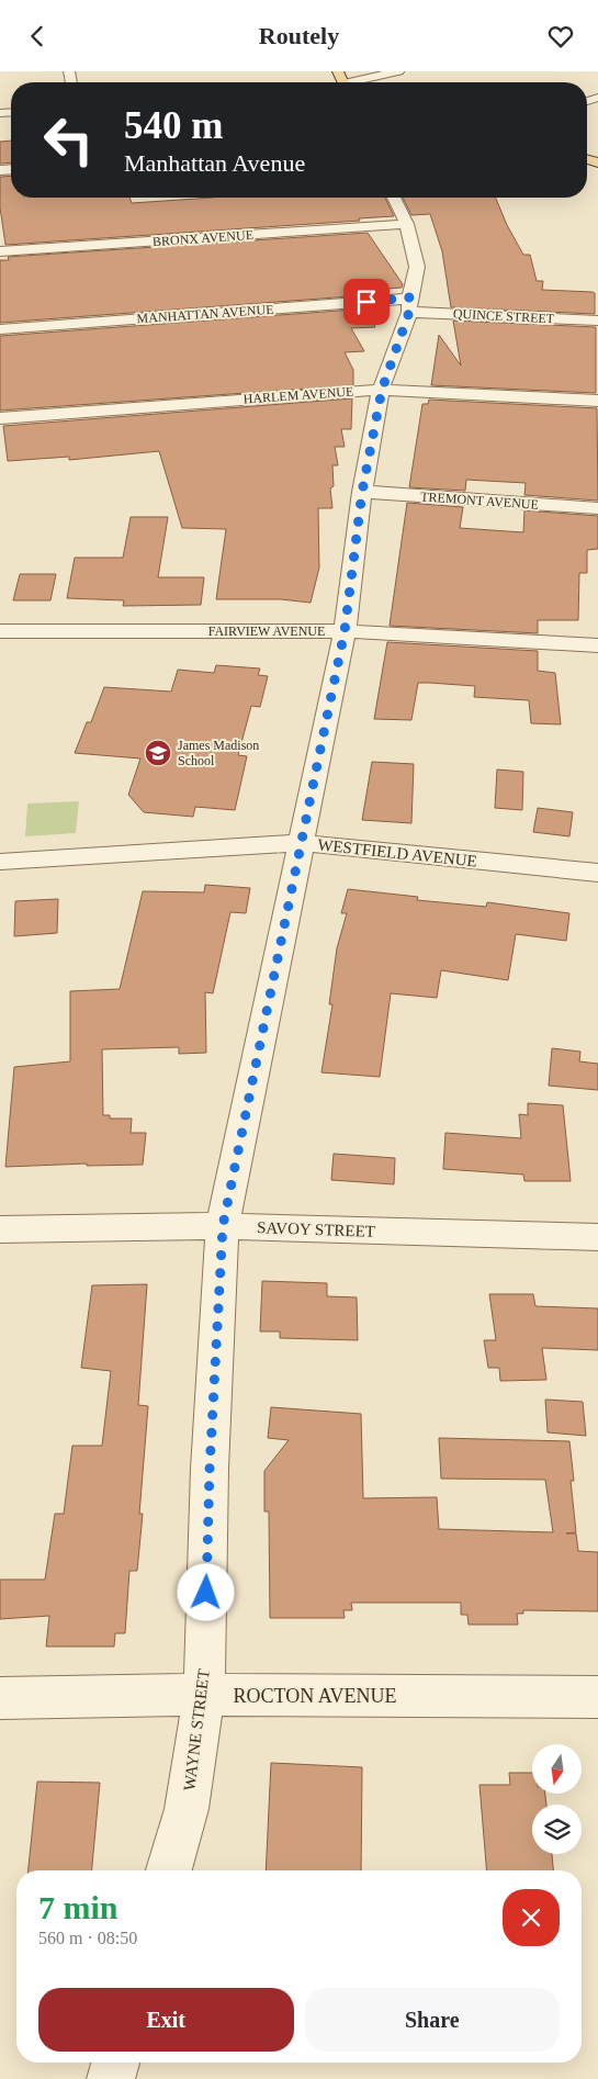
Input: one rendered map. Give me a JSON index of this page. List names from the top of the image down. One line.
{"streets":{"street":["BRONX AVENUE","MANHATTAN AVENUE","QUINCE STREET","HARLEM AVENUE","TREMONT AVENUE","FAIRVIEW AVENUE","WESTFIELD AVENUE","SAVOY STREET","ROCTON AVENUE","WAYNE STREET"]},"crossings":[["BRONX AVENUE","WAYNE STREET"],["MANHATTAN AVENUE","QUINCE STREET"],["MANHATTAN AVENUE","WAYNE STREET"],["QUINCE STREET","WAYNE STREET"],["HARLEM AVENUE","WAYNE STREET"],["TREMONT AVENUE","WAYNE STREET"],["FAIRVIEW AVENUE","WAYNE STREET"],["WESTFIELD AVENUE","WAYNE STREET"],["SAVOY STREET","WAYNE STREET"],["ROCTON AVENUE","WAYNE STREET"]],"places":{"school or university":["James Madison School"]},"north":"bottom","page":{"header":"Routely","turn":["540 m","Manhattan Avenue"],"heading":["7 min","560 m · 08:50"],"buttons":["Exit","Share"]}}
